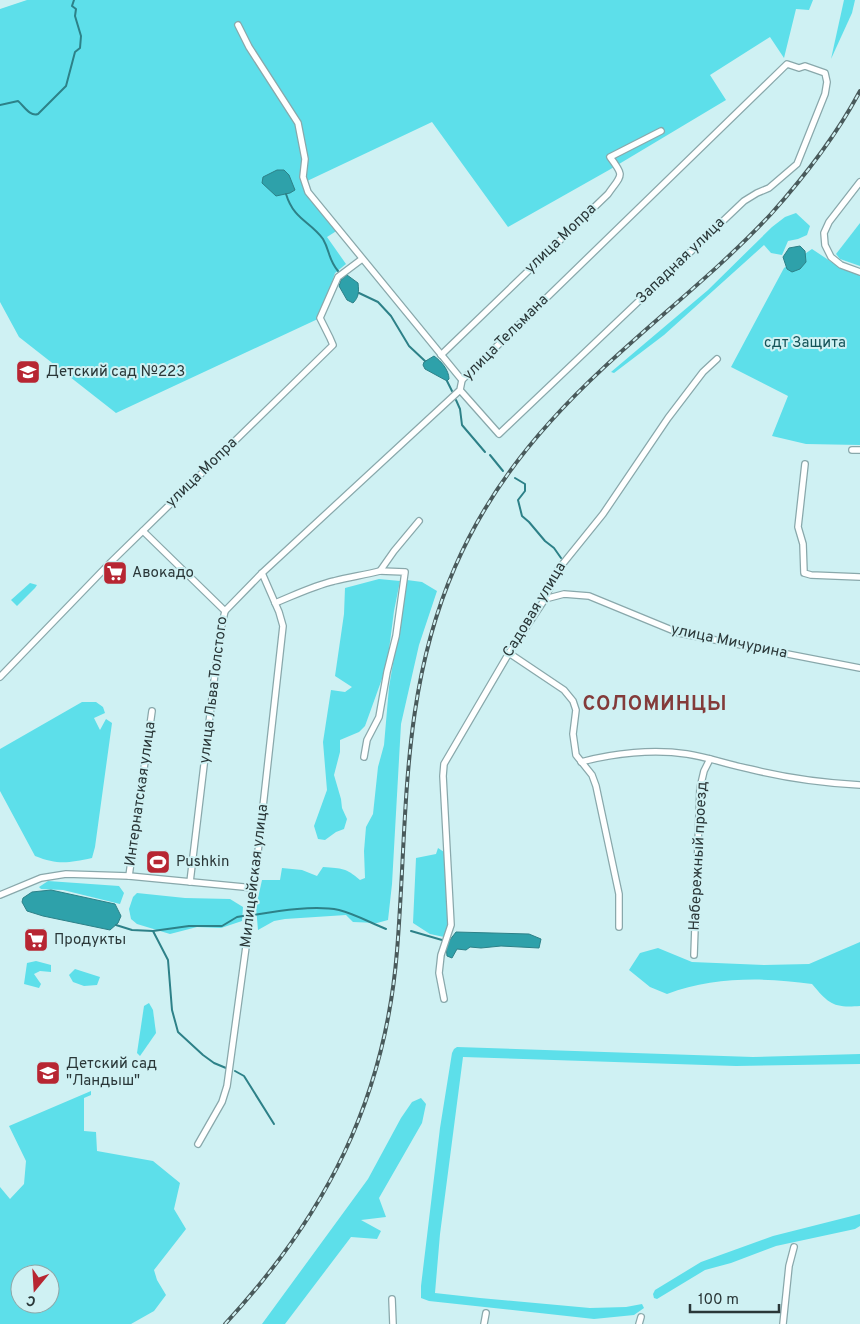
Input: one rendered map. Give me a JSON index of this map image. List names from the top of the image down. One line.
{"streets":{"street":["улица Мопра","Западная улица","улица Тельмана","Садовая улица","улица Мичурина","улица Льва Толстого","Интернатская улица","Набережный проезд","Милицейская улица"]},"crossings":[["улица Мопра","улица Льва Толстого"],["Западная улица","улица Тельмана"],["улица Тельмана","улица Льва Толстого"],["улица Тельмана","Милицейская улица"],["Садовая улица","улица Мичурина"]],"districts":["СОЛОМИНЦЫ"],"parks":["сдт Защита"],"places":{"school or university":["Детский сад №223","Детский сад \"Ландыш\""],"supermarket":["Авокадо","Продукты"],"sports":["Pushkin"]},"scale_bar":"100 m","north":"bottom"}
